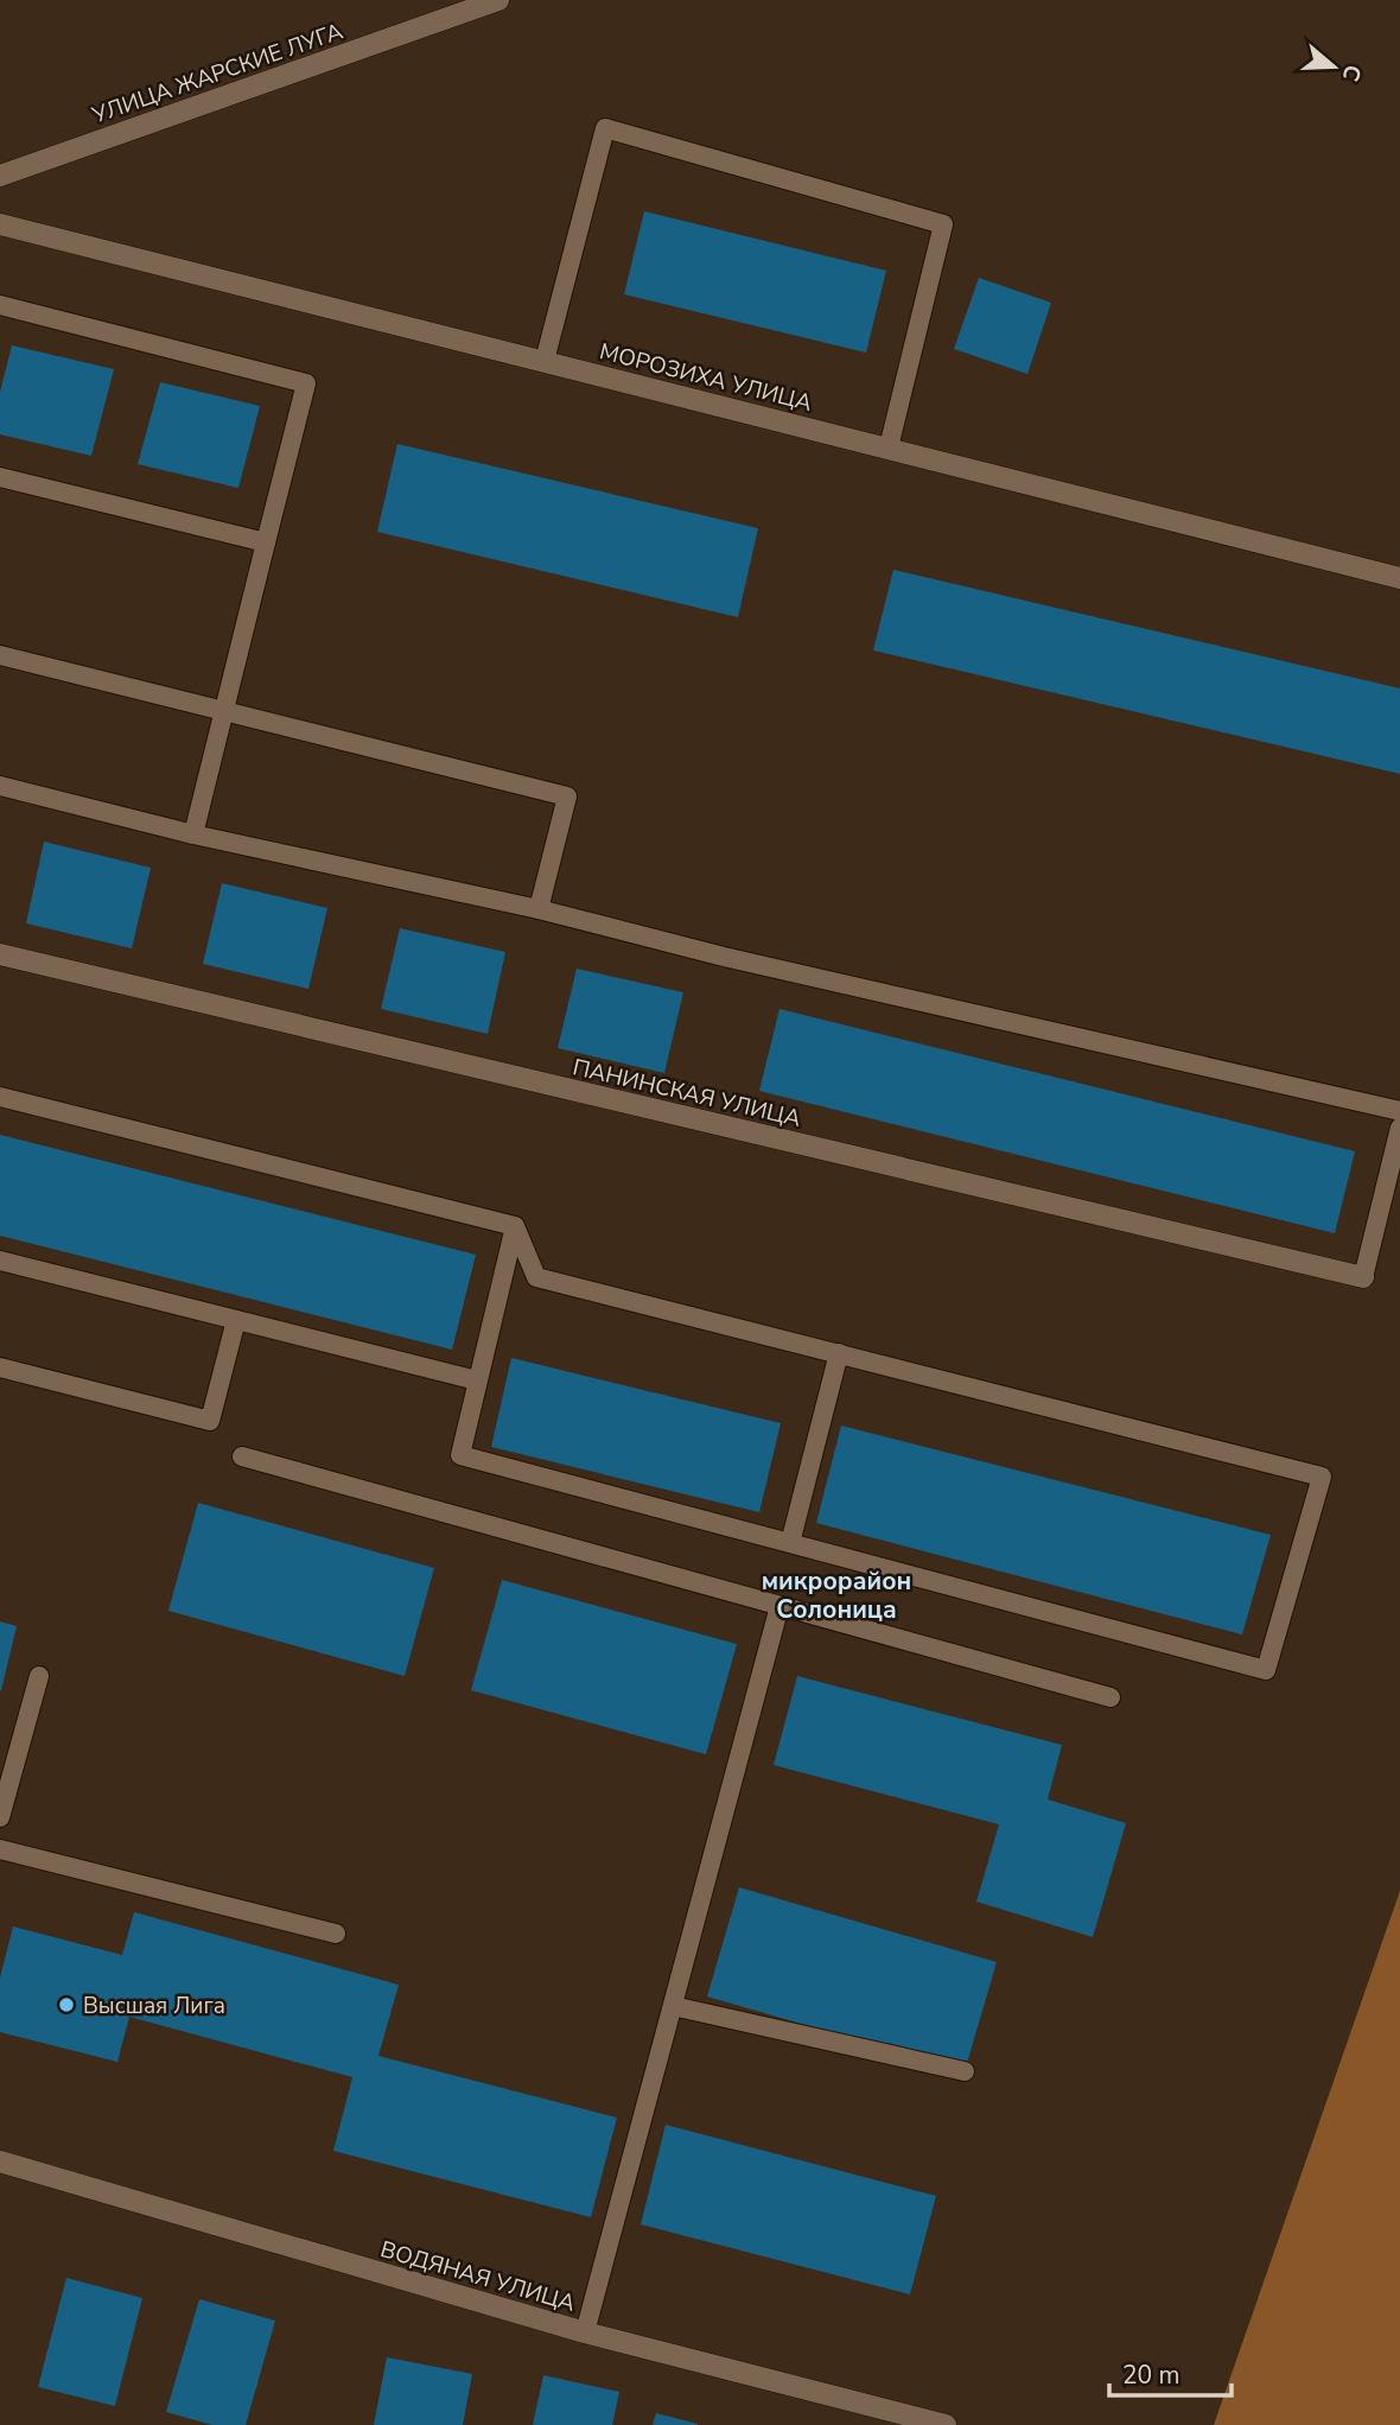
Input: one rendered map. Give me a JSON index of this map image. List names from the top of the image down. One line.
{"streets":{"street":["УЛИЦА ЖАРСКИЕ ЛУГА","МОРОЗИХА УЛИЦА","ПАНИНСКАЯ УЛИЦА","ВОДЯНАЯ УЛИЦА"]},"districts":["микрорайон Солоница"],"places":["Высшая Лига"],"scale_bar":"20 m","north":"right"}
